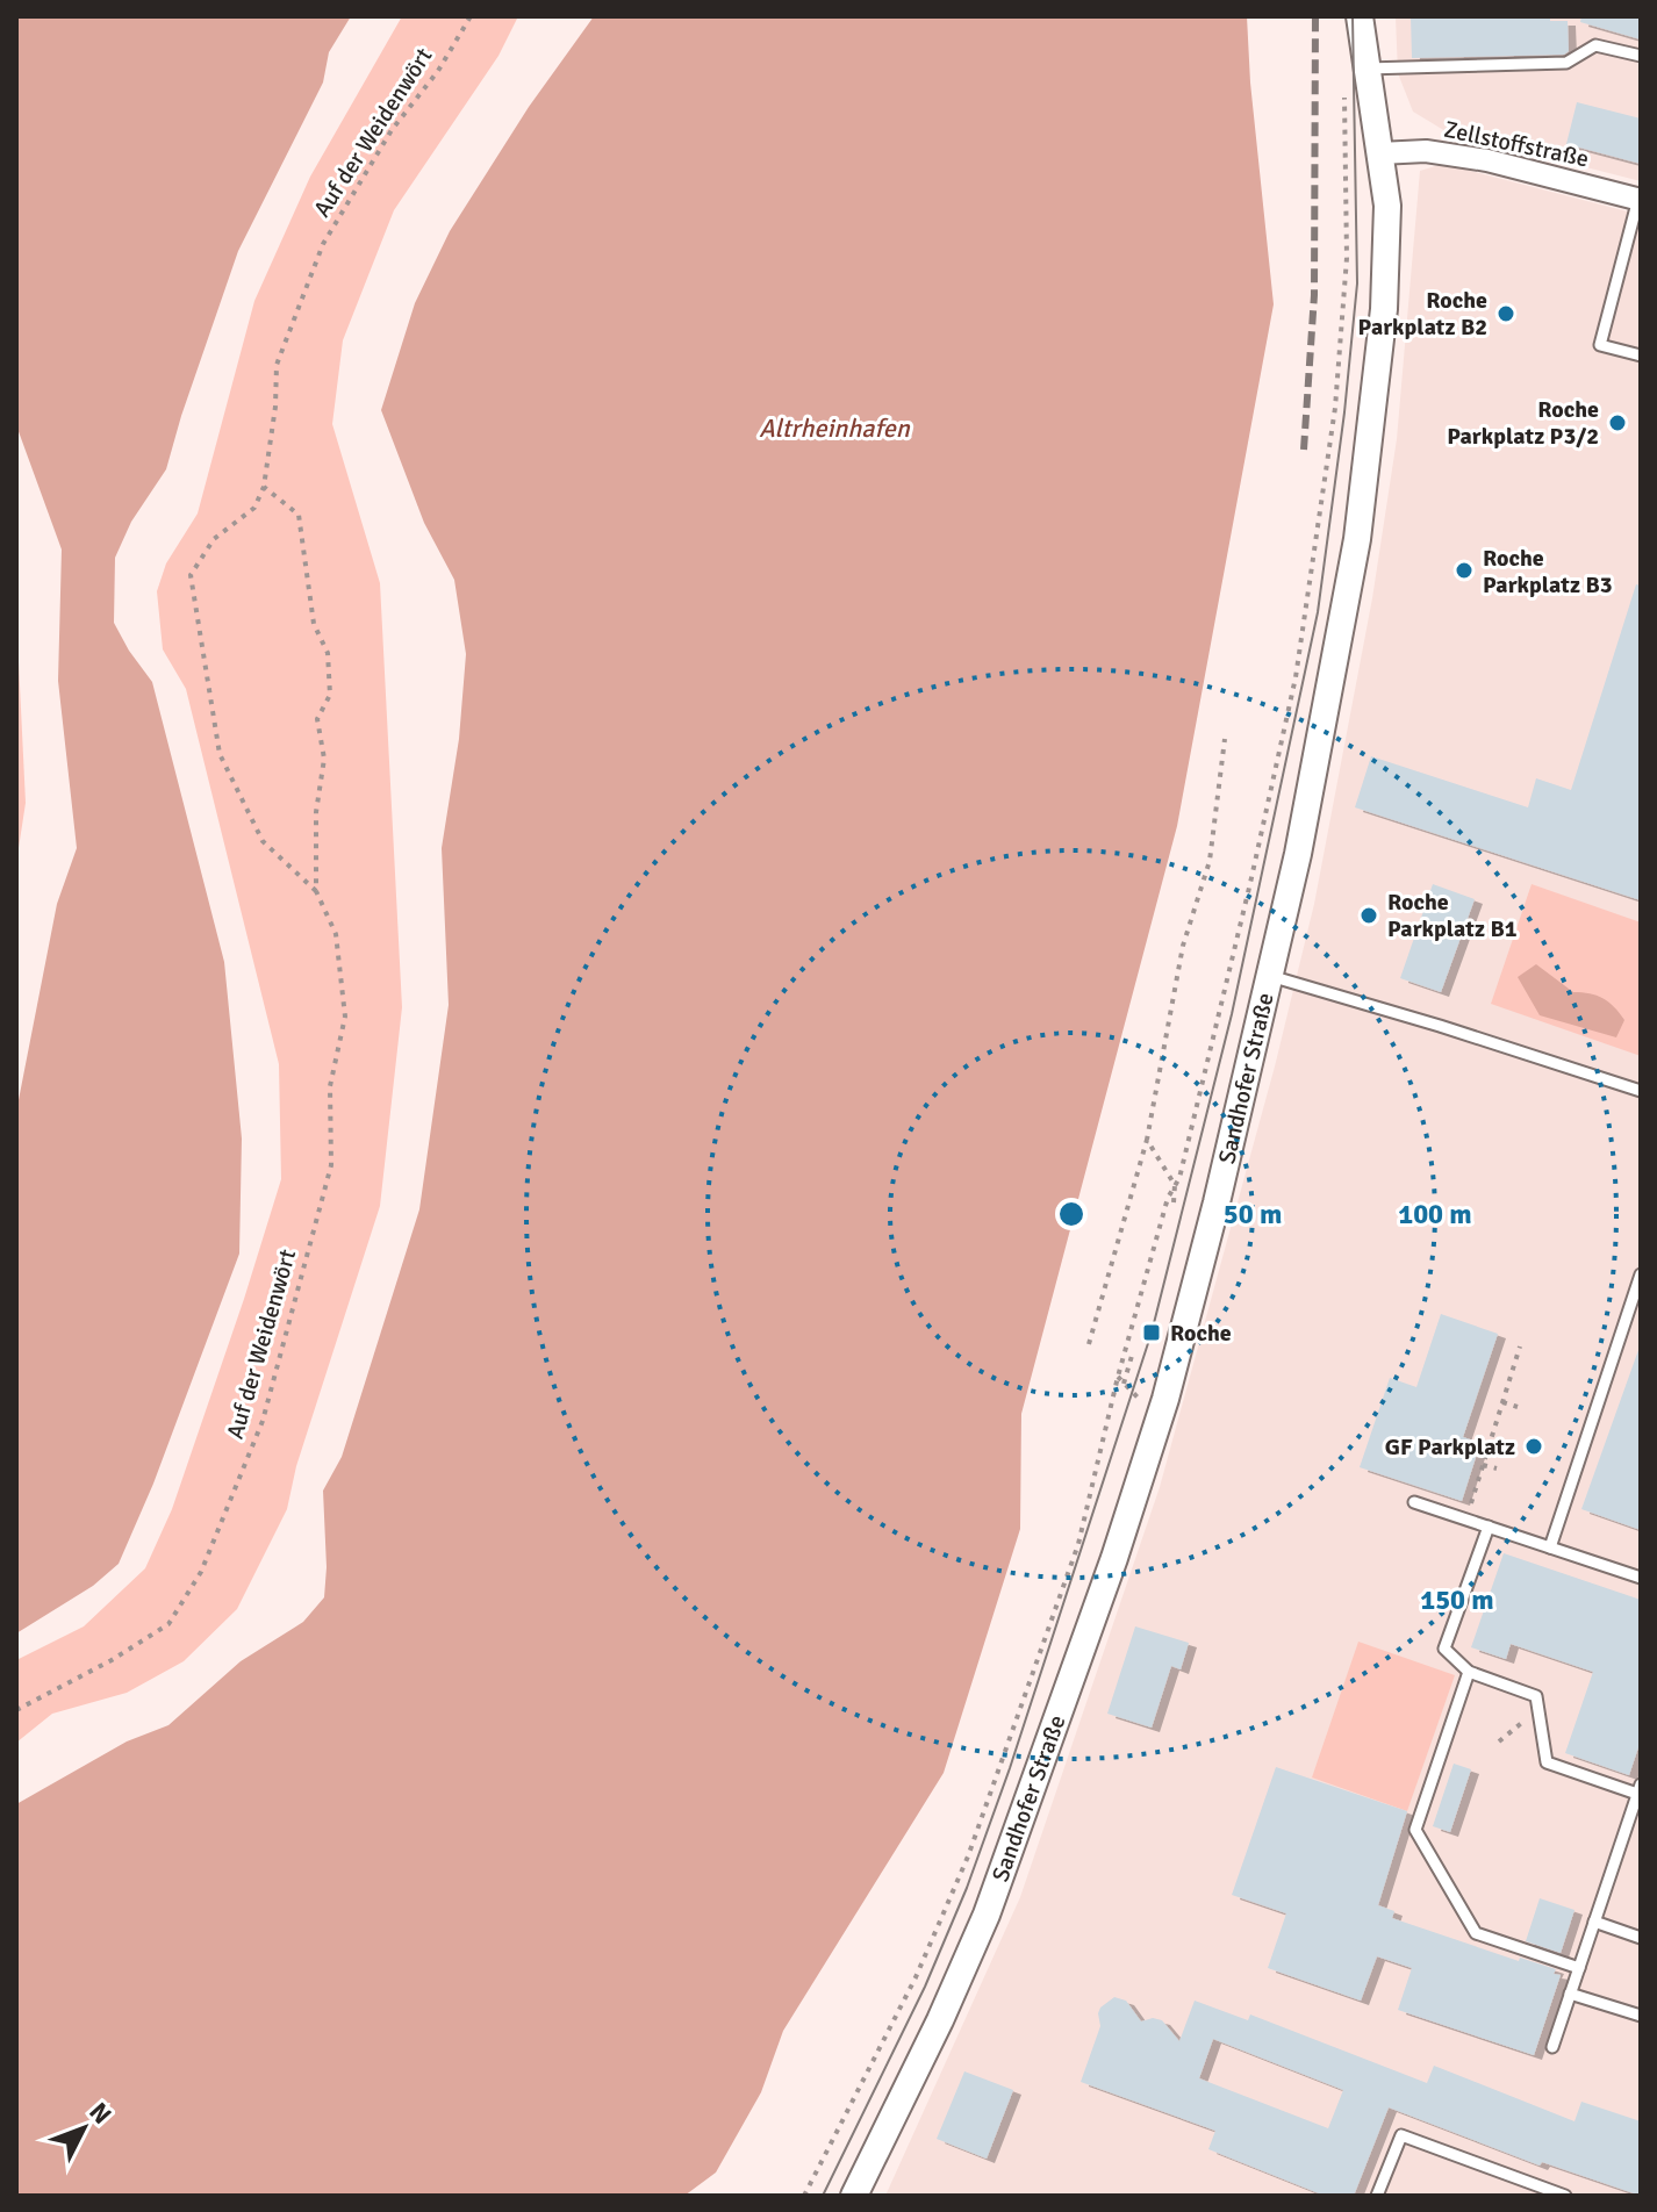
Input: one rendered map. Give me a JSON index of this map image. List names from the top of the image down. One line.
{"streets":{"street":["Zellstoffstraße","Sandhofer Straße"],"path":["Auf der Weidenwört"]},"crossings":[["Zellstoffstraße","Sandhofer Straße"]],"water":["Altrheinhafen"],"places":{"other":["Roche Parkplatz B2","Roche Parkplatz P3/2","Roche Parkplatz B3","Roche Parkplatz B1","GF Parkplatz"],"transit":["Roche"]},"north":"top right","rings":["50 m","100 m","150 m"]}
